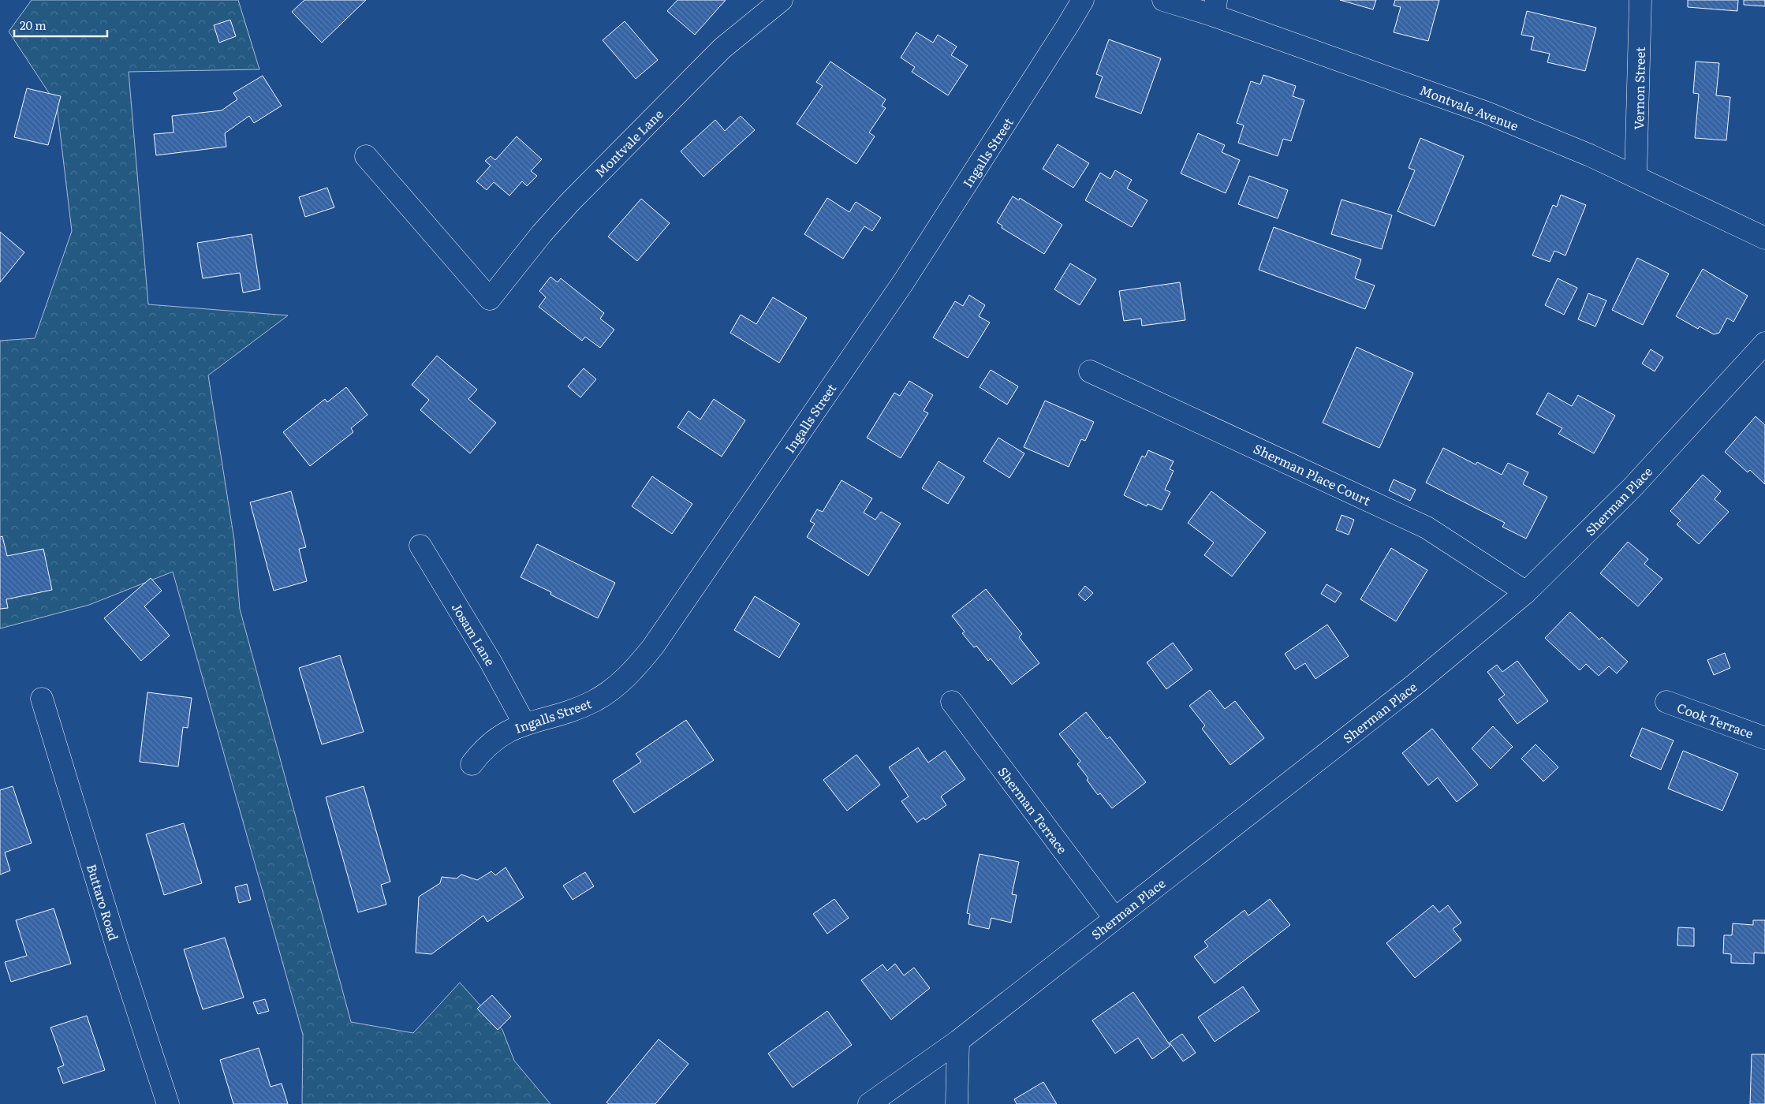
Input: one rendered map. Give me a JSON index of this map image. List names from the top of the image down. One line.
{"streets":{"street":["Vernon Street","Montvale Avenue","Montvale Lane","Ingalls Street","Sherman Place Court","Sherman Place","Josam Lane","Cook Terrace","Sherman Terrace","Buttaro Road"]},"crossings":[["Vernon Street","Montvale Avenue"],["Ingalls Street","Josam Lane"],["Sherman Place Court","Sherman Place"],["Sherman Place","Sherman Terrace"]],"scale_bar":"20 m"}
